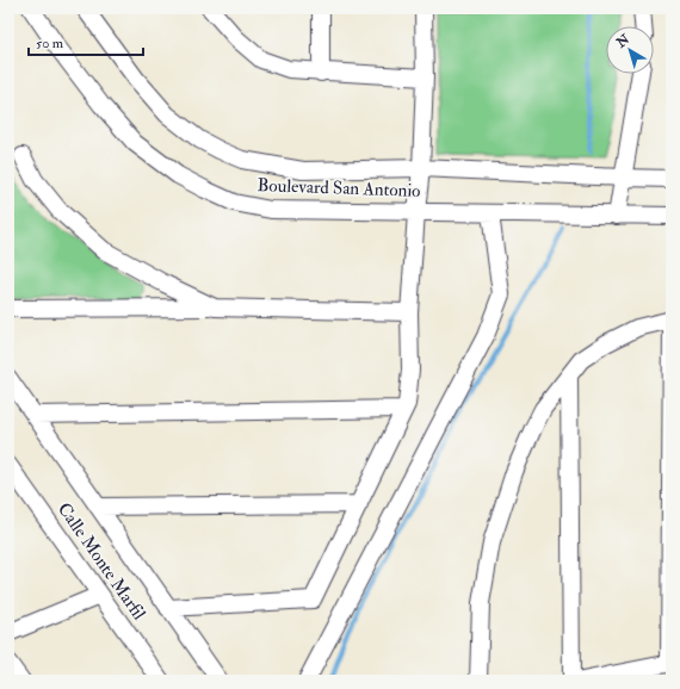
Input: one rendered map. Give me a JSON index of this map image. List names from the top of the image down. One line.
{"streets":{"street":["Boulevard San Antonio","Calle Monte Marfil"]},"scale_bar":"50 m","north":"top left"}
